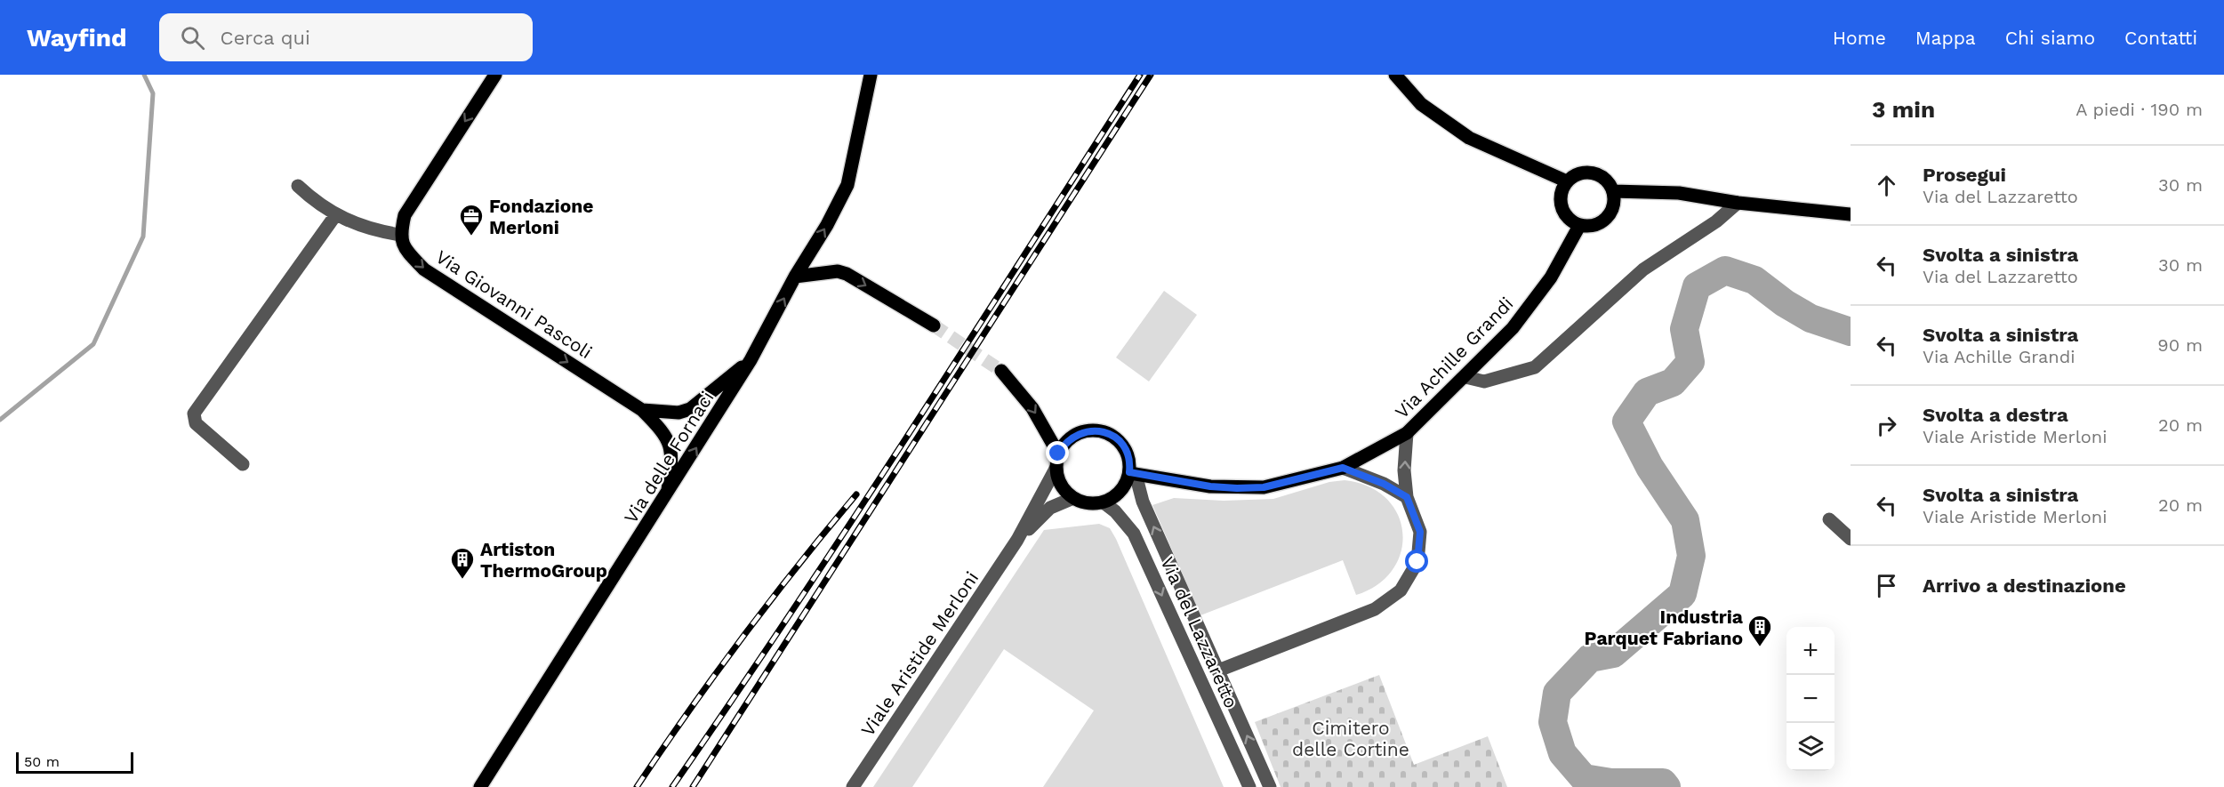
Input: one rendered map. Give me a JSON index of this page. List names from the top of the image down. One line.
{"streets":{"main road":["Via Giovanni Pascoli","Via Achille Grandi","Via delle Fornaci","Viale Aristide Merloni"],"street":["Via del Lazzaretto"]},"crossings":[["Via Giovanni Pascoli","Via delle Fornaci"],["Via Achille Grandi","Via del Lazzaretto"],["Via Achille Grandi","Viale Aristide Merloni"],["Via del Lazzaretto","Viale Aristide Merloni"]],"one_way":["Via Giovanni Pascoli","Via delle Fornaci"],"parks":["Cimitero delle Cortine"],"places":{"office":["Fondazione Merloni"],"building":["Artiston ThermoGroup","Industria Parquet Fabriano"]},"scale_bar":"50 m","page":{"header":"Wayfind","search":"Cerca qui","nav":["Home","Mappa","Chi siamo","Contatti"],"heading":["3 min","A piedi · 190 m"],"list":[["Prosegui","Via del Lazzaretto","30 m"],["Svolta a sinistra","Via del Lazzaretto","30 m"],["Svolta a sinistra","Via Achille Grandi","90 m"],["Svolta a destra","Viale Aristide Merloni","20 m"],["Svolta a sinistra","Viale Aristide Merloni","20 m"],"Arrivo a destinazione"],"map_buttons":["+","−"],"scale":"50 m"}}
